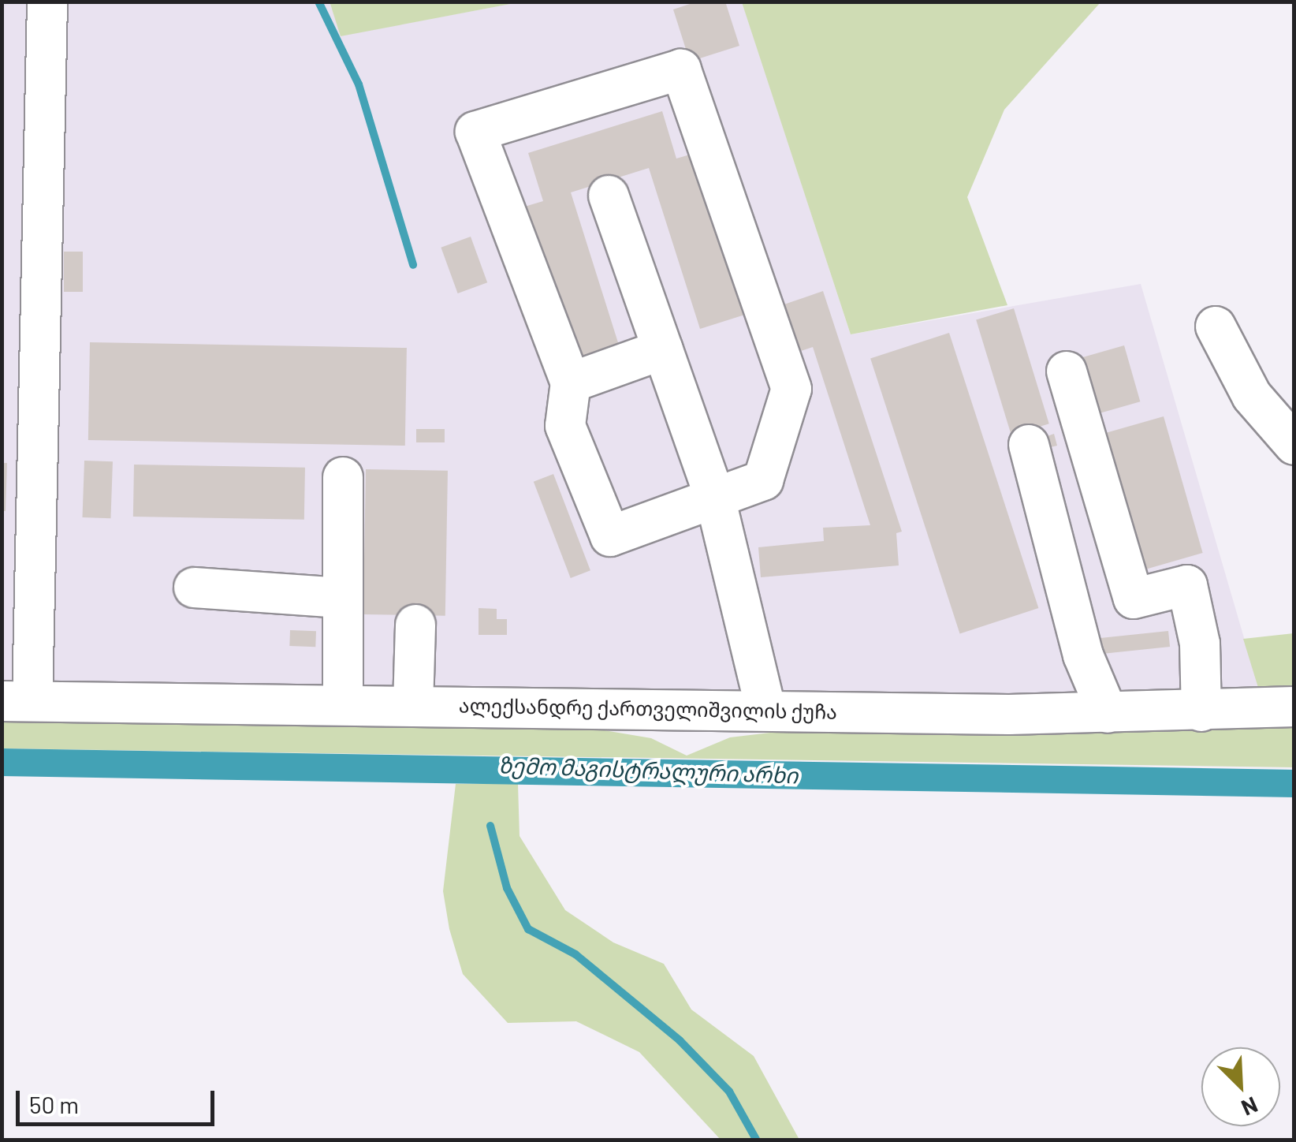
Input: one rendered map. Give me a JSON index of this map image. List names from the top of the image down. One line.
{"streets":{"street":["ალექსანდრე ქართველიშვილის ქუჩა"]},"water":["ზემო მაგისტრალური არხი"],"scale_bar":"50 m","north":"bottom right"}
